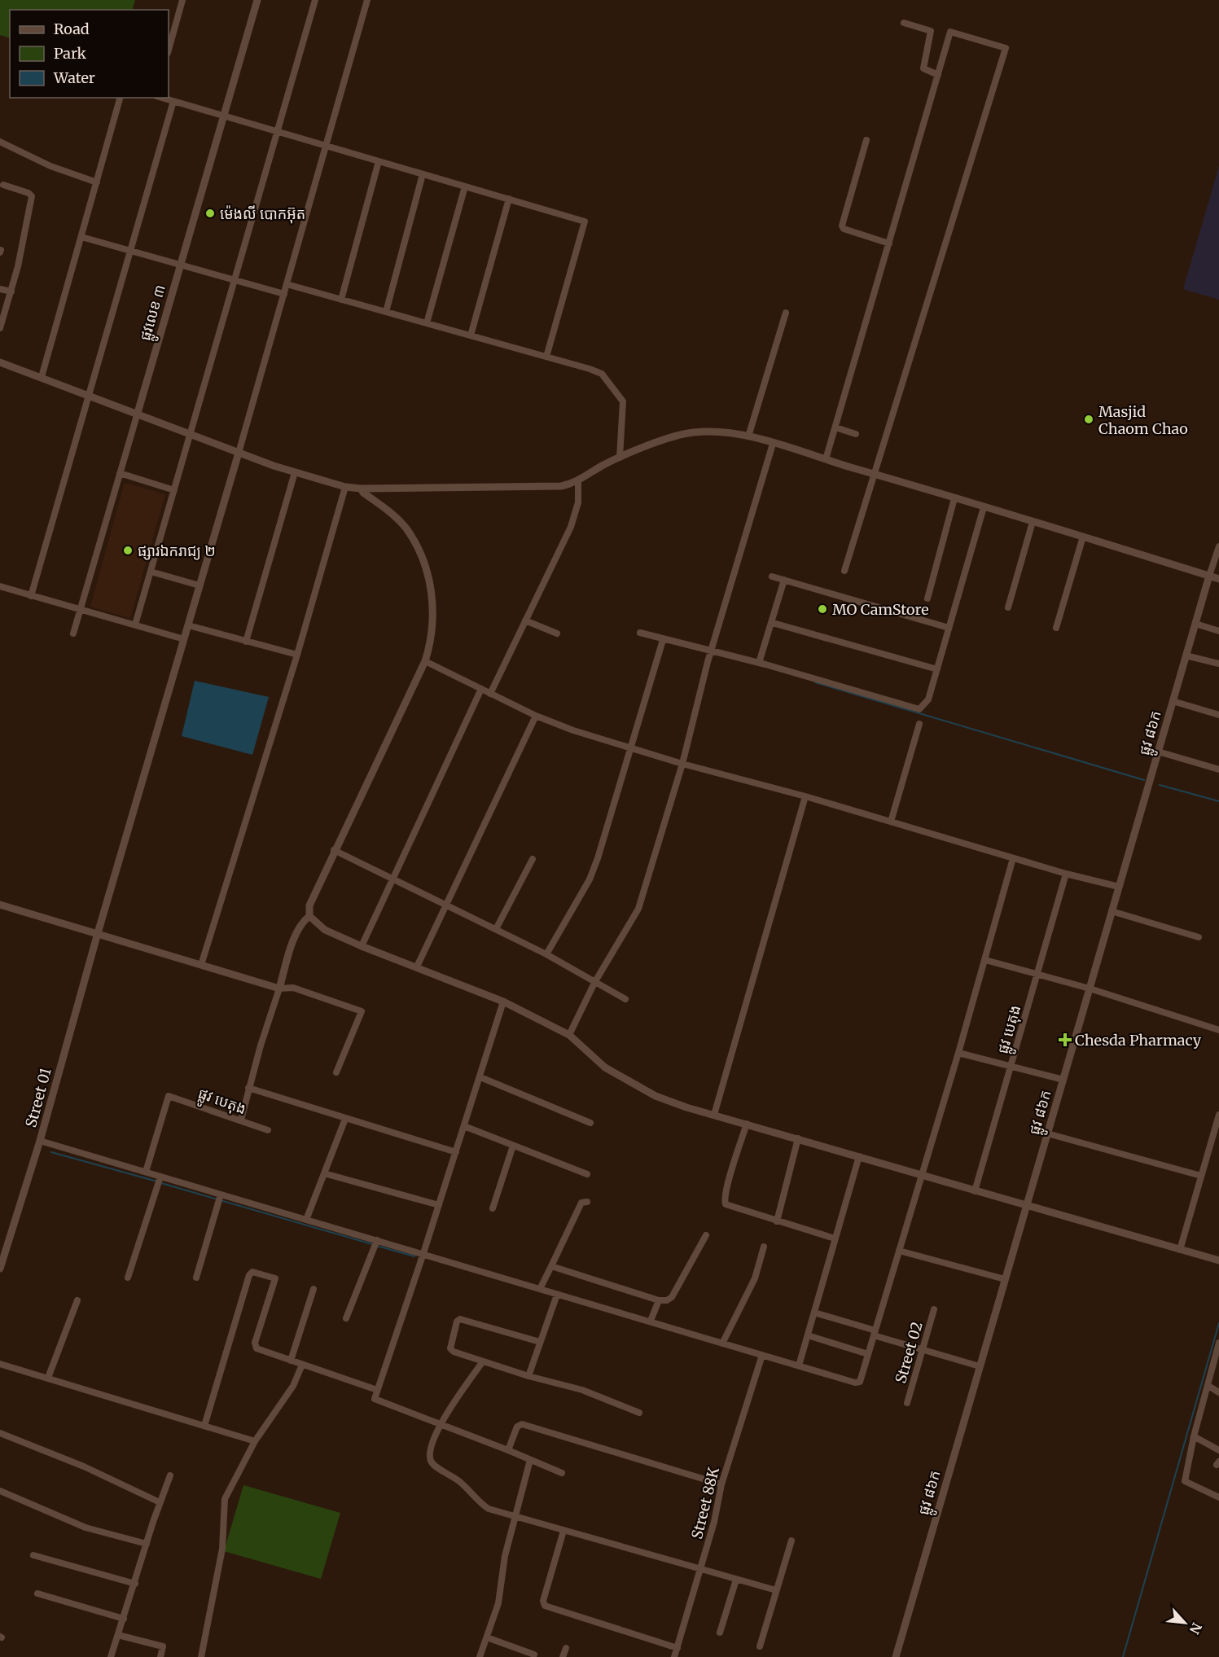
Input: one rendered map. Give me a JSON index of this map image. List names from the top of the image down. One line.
{"streets":{"street":["ផ្លូវលេខ ៣","ផ្លូវ ៨៦ក","ផ្លូវ បេតុង","Street 01","Street 02","Street 88K"]},"places":{"other":["ម៉េងលី បោកអ៊ុត","Masjid Chaom Chao","ផ្សារឯករាជ្យ ២","MO CamStore"],"health":["Chesda Pharmacy"]},"legend":["Road","Park","Water"],"north":"bottom right"}
